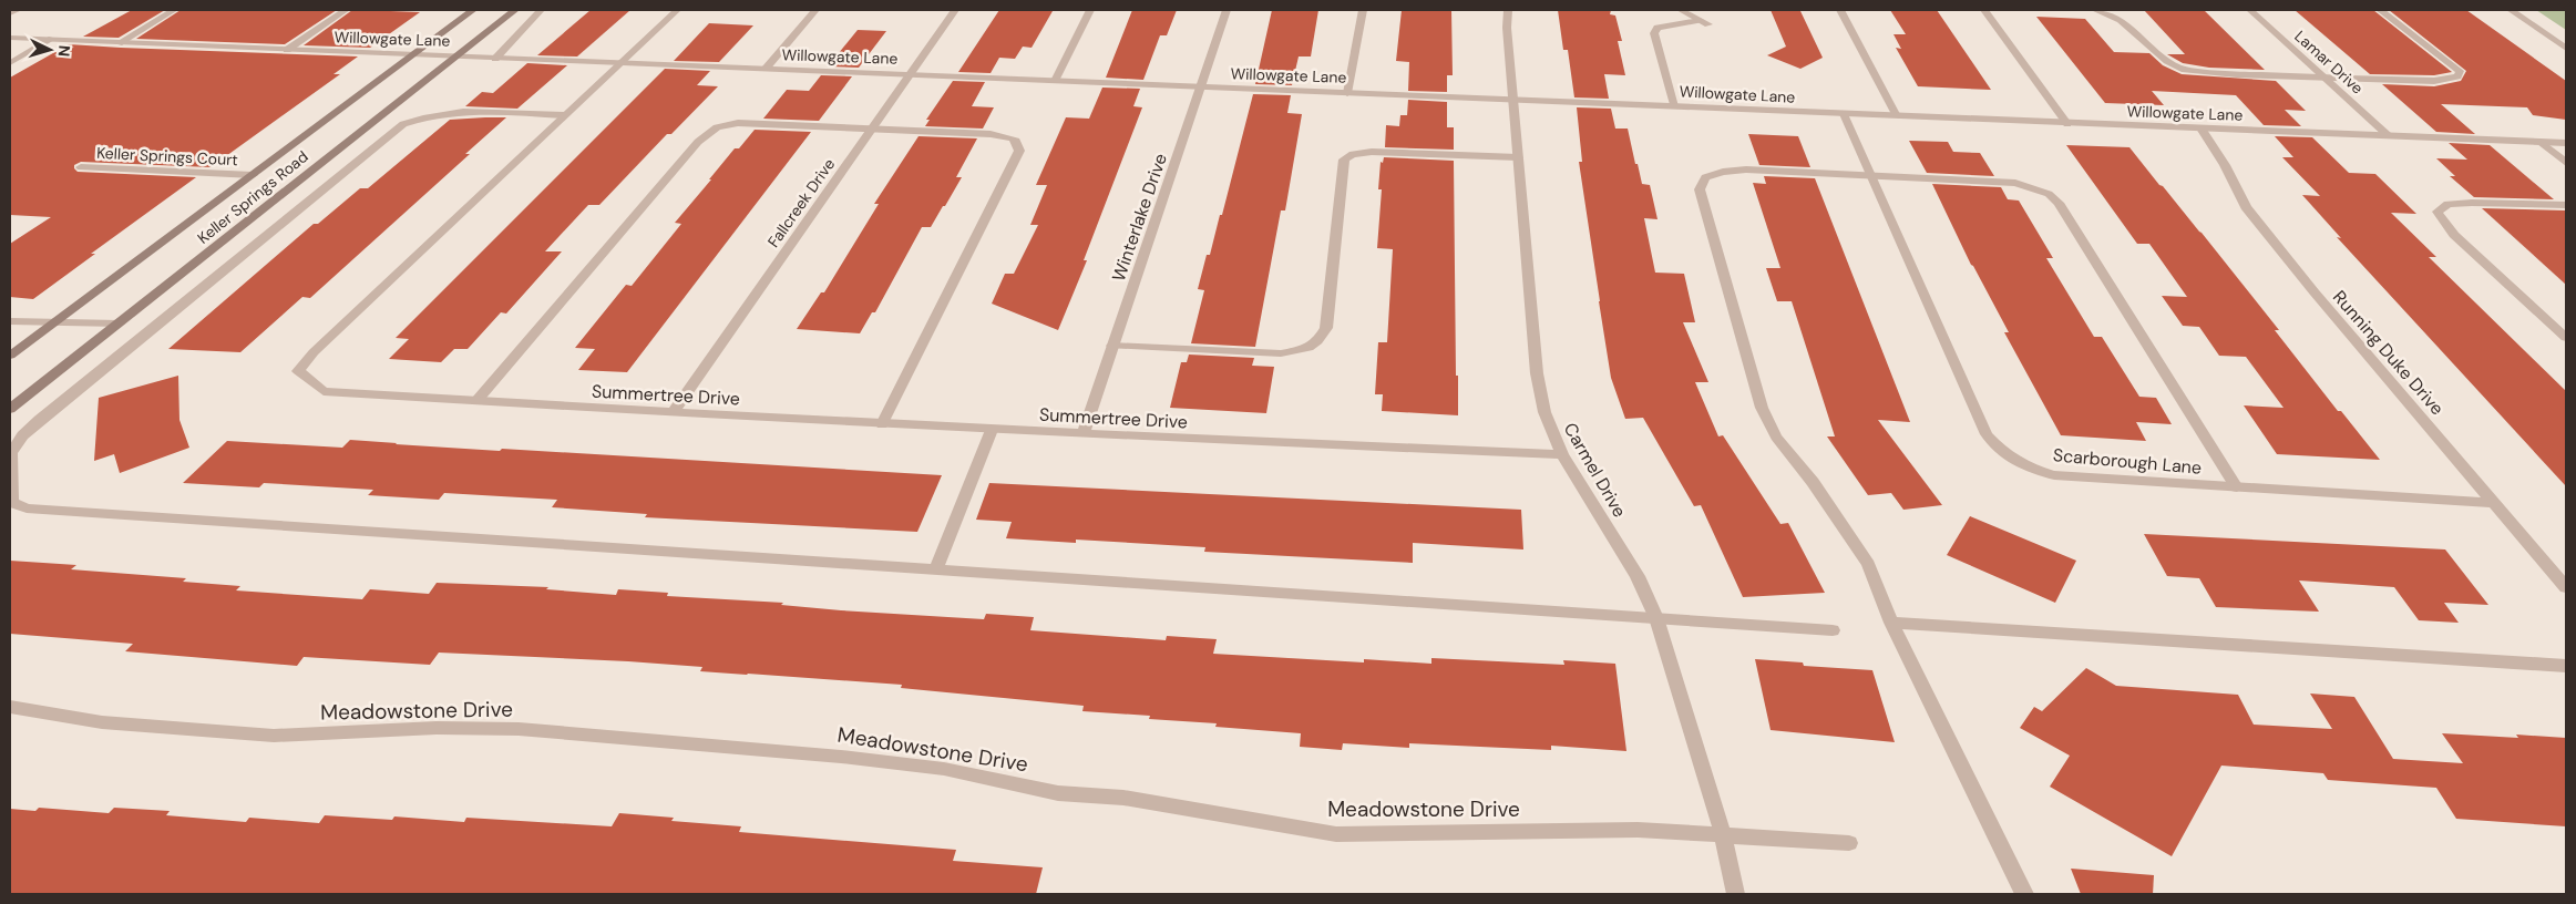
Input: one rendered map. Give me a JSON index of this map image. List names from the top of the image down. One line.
{"streets":{"main road":["Keller Springs Road"],"street":["Willowgate Lane","Lamar Drive","Keller Springs Court","Fallcreek Drive","Winterlake Drive","Running Duke Drive","Summertree Drive","Scarborough Lane","Carmel Drive","Meadowstone Drive"]},"crossings":[["Willowgate Lane","Lamar Drive"],["Willowgate Lane","Keller Springs Road"],["Willowgate Lane","Fallcreek Drive"],["Willowgate Lane","Winterlake Drive"],["Willowgate Lane","Running Duke Drive"],["Willowgate Lane","Summertree Drive"],["Willowgate Lane","Scarborough Lane"],["Willowgate Lane","Carmel Drive"],["Keller Springs Court","Keller Springs Road"],["Fallcreek Drive","Summertree Drive"],["Winterlake Drive","Summertree Drive"],["Running Duke Drive","Scarborough Lane"],["Summertree Drive","Carmel Drive"],["Carmel Drive","Meadowstone Drive"]],"north":"right"}
